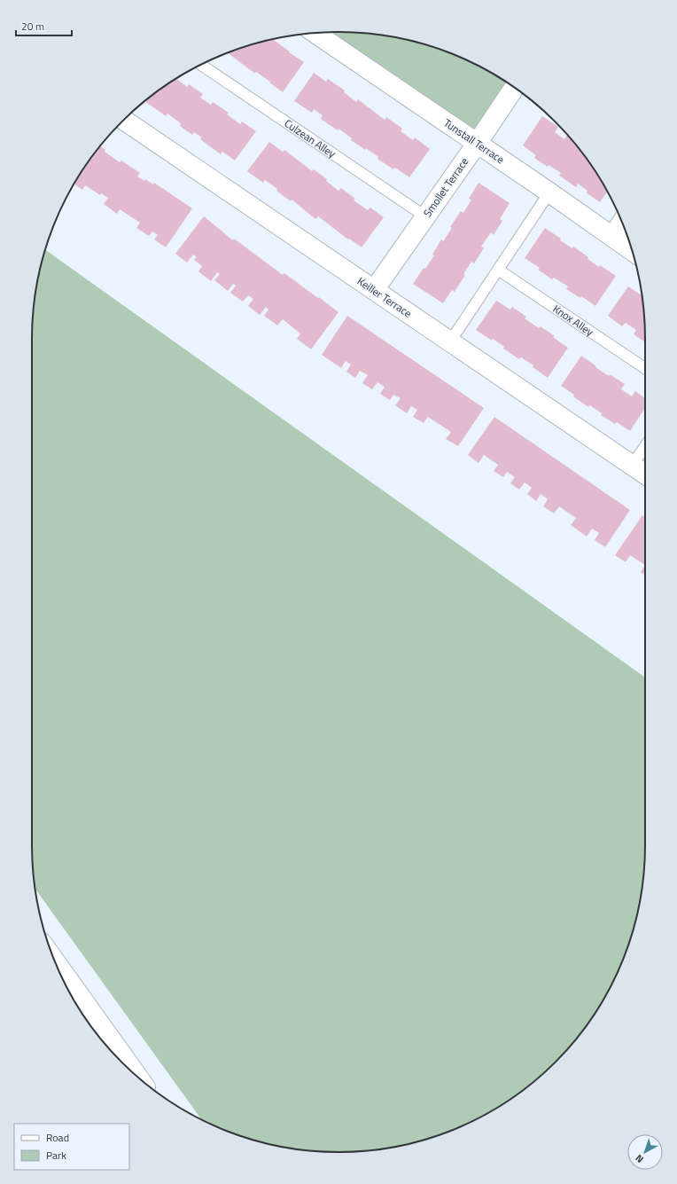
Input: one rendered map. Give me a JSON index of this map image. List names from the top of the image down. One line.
{"streets":{"street":["Tunstall Terrace","Smollet Terrace","Keiller Terrace"],"lane":["Culzean Alley","Knox Alley"]},"crossings":[["Culzean Alley","Smollet Terrace"],["Tunstall Terrace","Smollet Terrace"],["Smollet Terrace","Keiller Terrace"]],"legend":["Road","Park"],"scale_bar":"20 m","north":"bottom left"}
